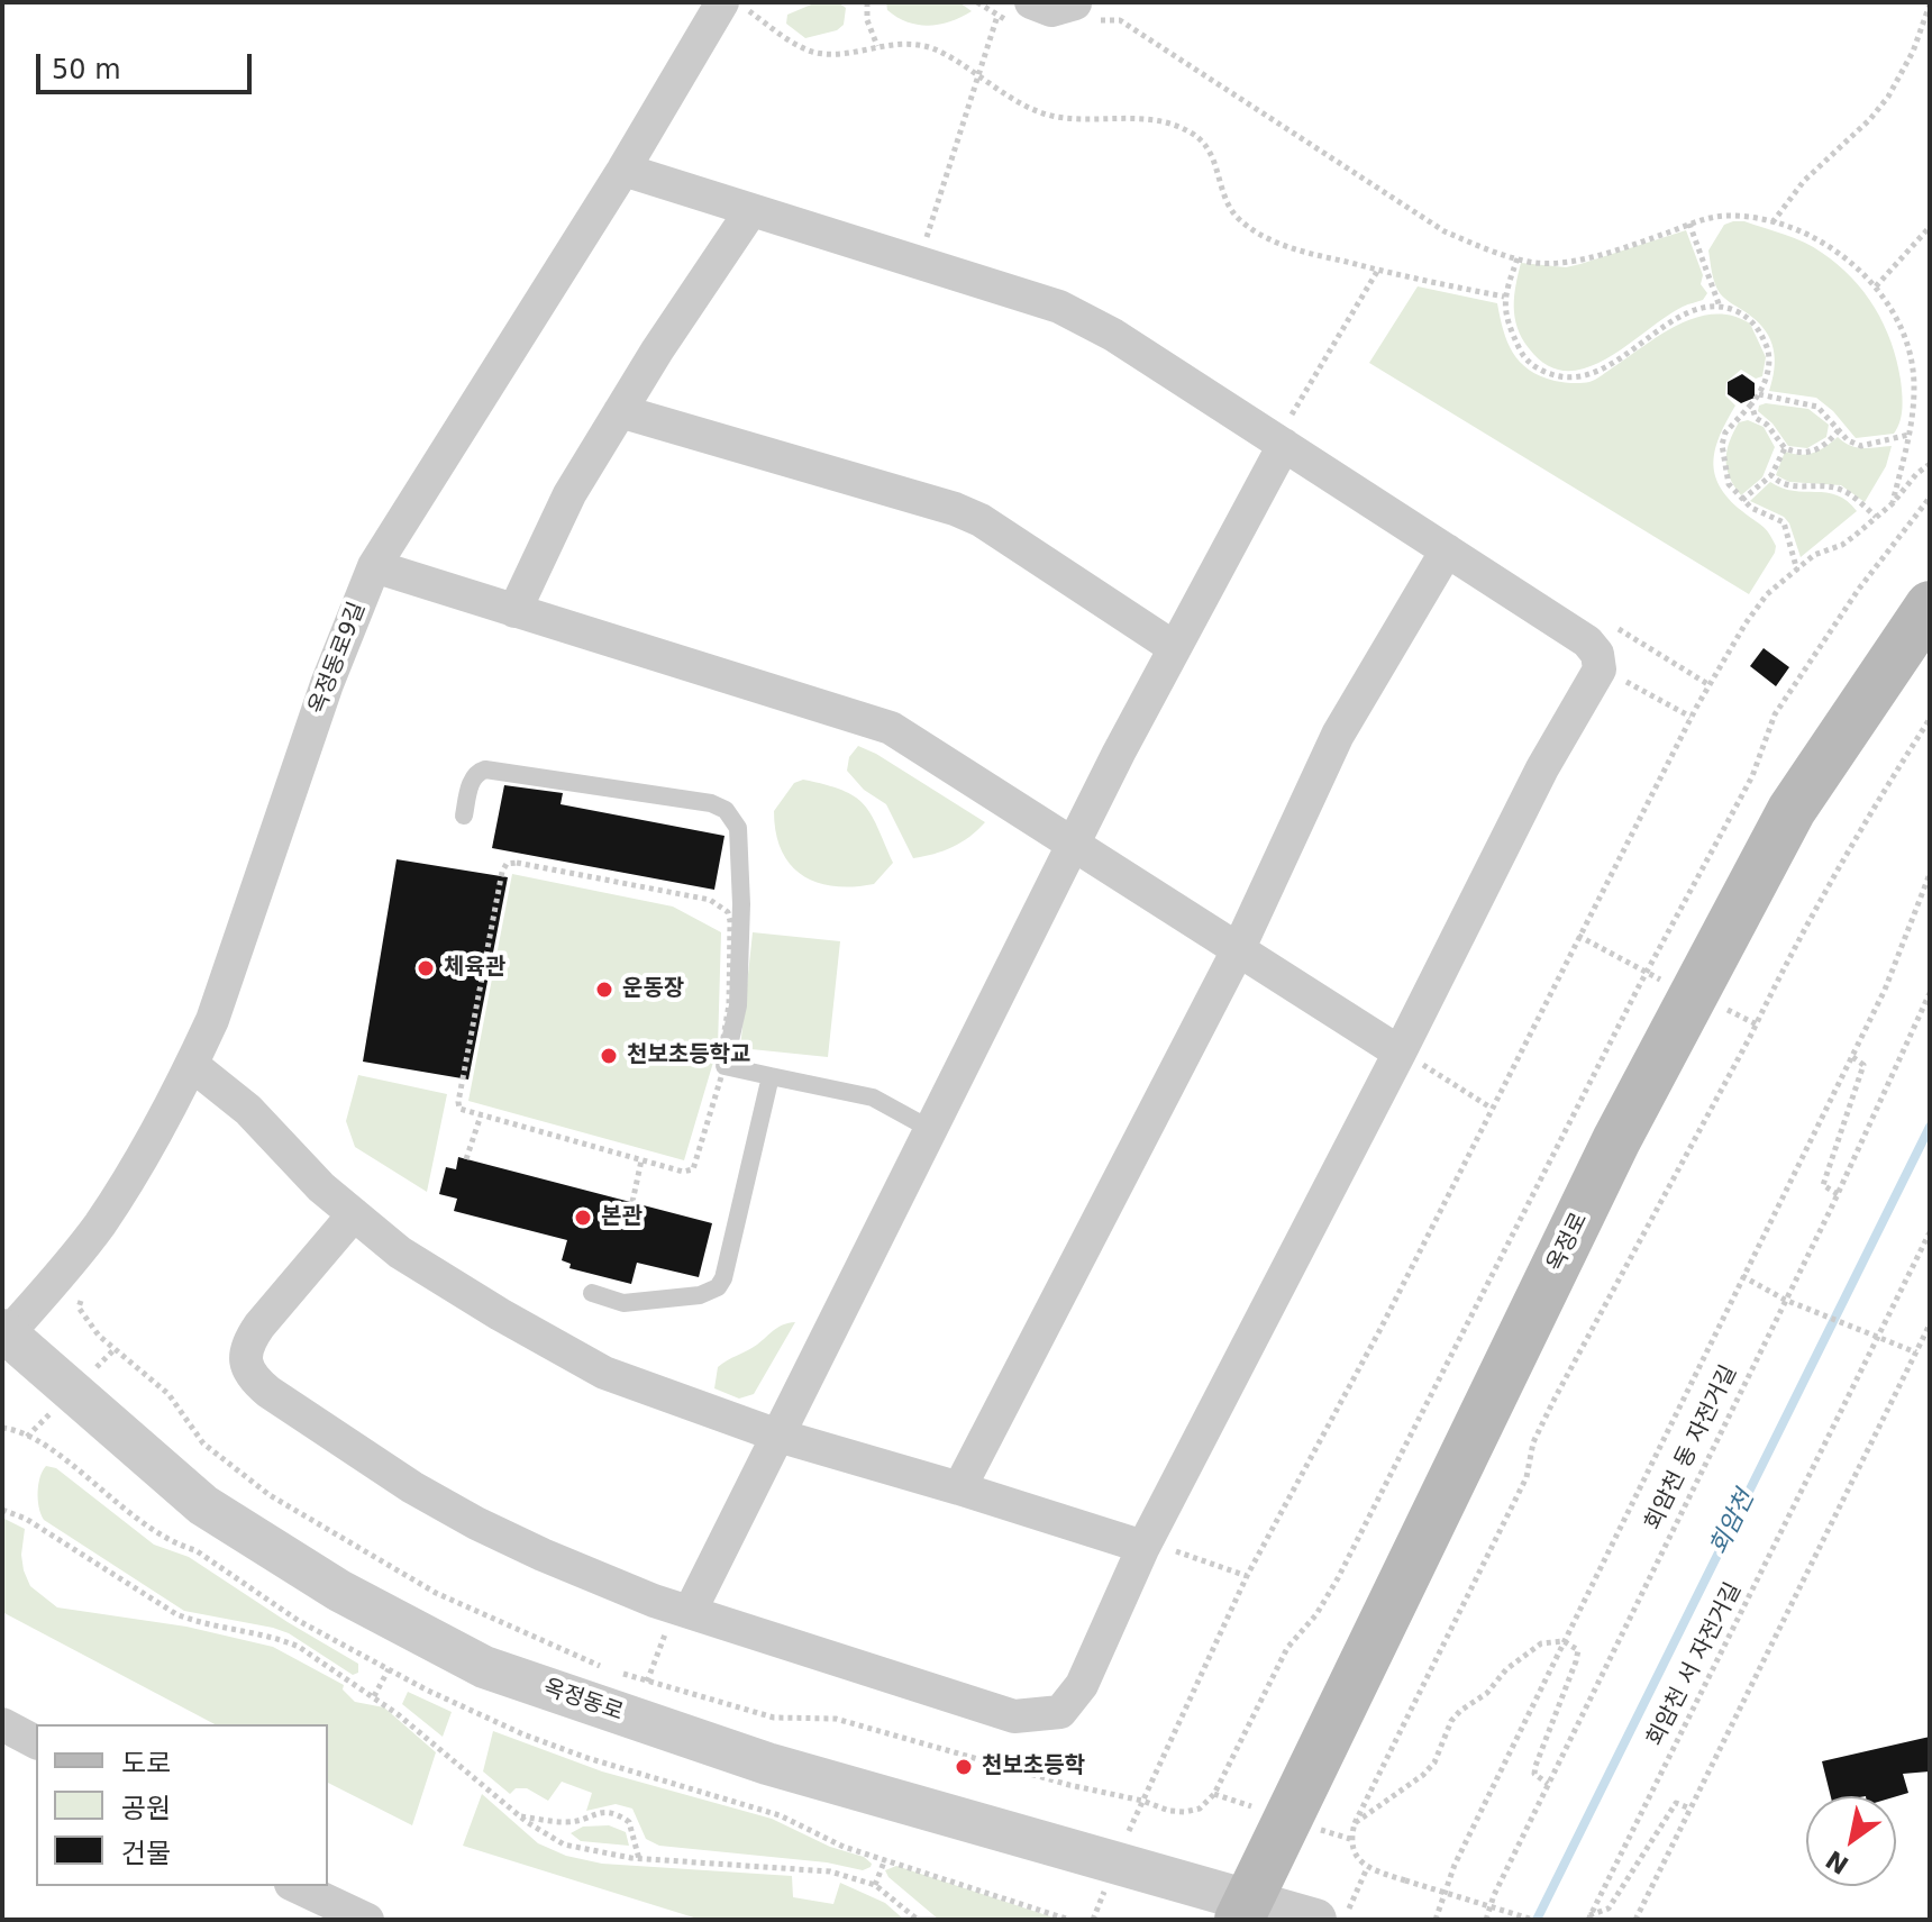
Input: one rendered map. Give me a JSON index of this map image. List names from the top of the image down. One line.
{"streets":{"main road":["옥정로"],"street":["옥정동로9길","옥정동로"],"path":["회암천 동 자전거길","회암천 서 자전거길"]},"crossings":[["옥정동로9길","옥정동로"],["옥정로","옥정동로"]],"water":["회암천"],"places":["체육관","운동장","천보초등학교","본관","천보초등학"],"legend":["도로","공원","건물"],"scale_bar":"50 m","north":"bottom left"}
